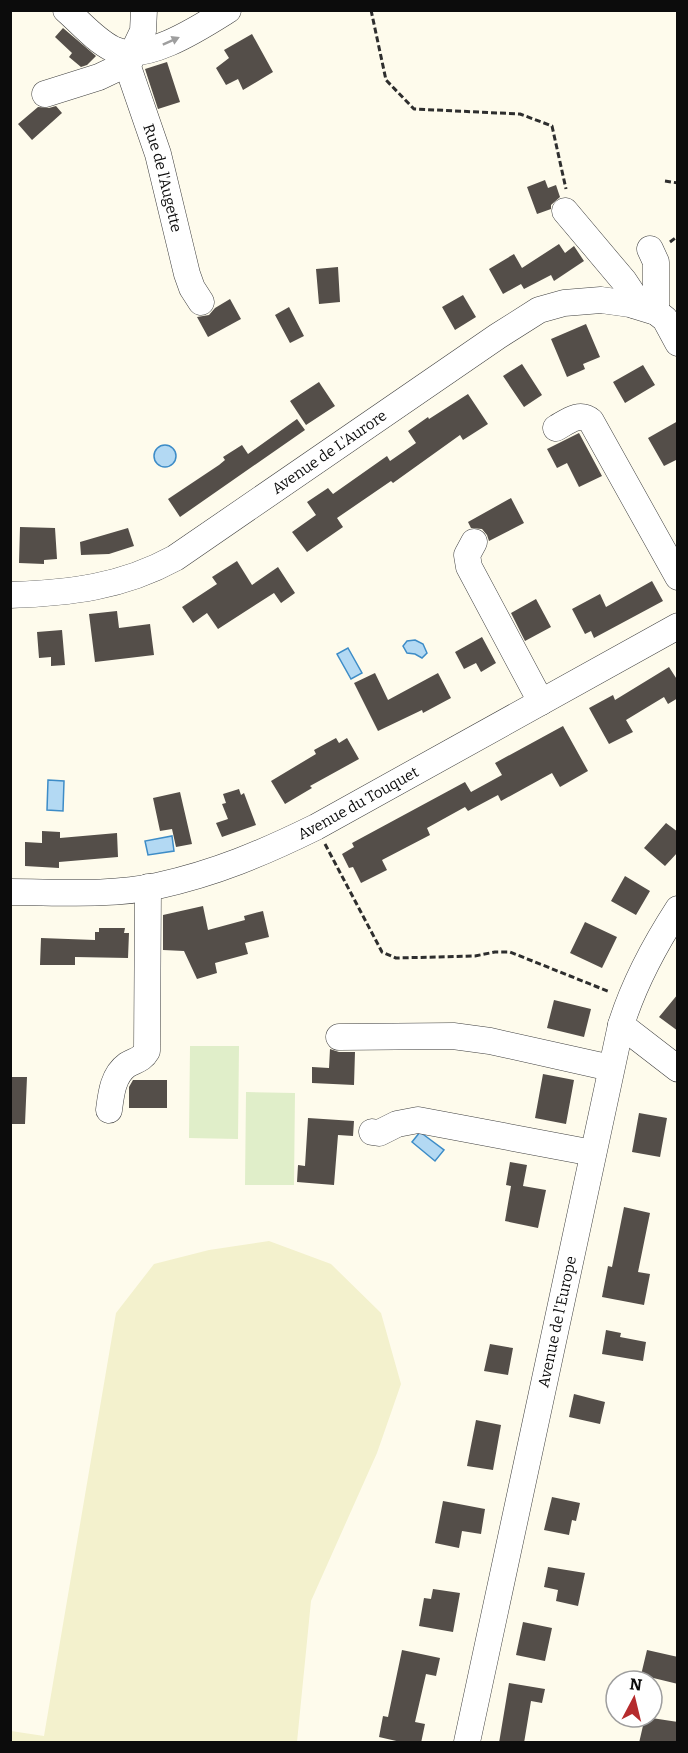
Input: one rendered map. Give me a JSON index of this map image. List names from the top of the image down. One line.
{"streets":{"street":["Rue de l'Augette","Avenue de L'Aurore","Avenue du Touquet","Avenue de l'Europe"]},"north":"top"}
